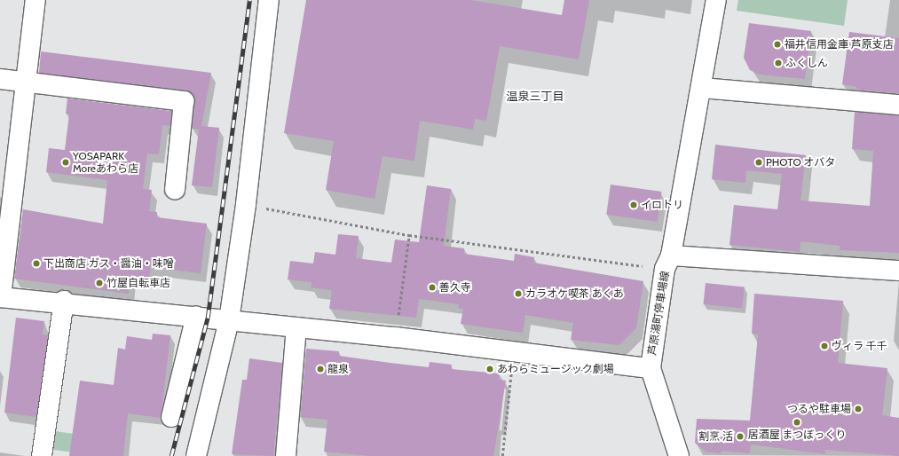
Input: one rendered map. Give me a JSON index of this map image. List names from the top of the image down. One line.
{"streets":{"street":["芦原湯町停車場線"]},"districts":["温泉三丁目"],"places":["福井信用金庫 芦原支店","ふくしん","YOSAPARK Moreあわら店","PHOTO オバタ","イロトリ","下出商店 ガス・醤油・味噌","竹屋自転車店","善久寺","カラオケ喫茶 あくあ","ヴィラ 千千","龍泉","あわらミュージック劇場","つるや駐車場","居酒屋 まつぼっくり","割烹 活"]}
